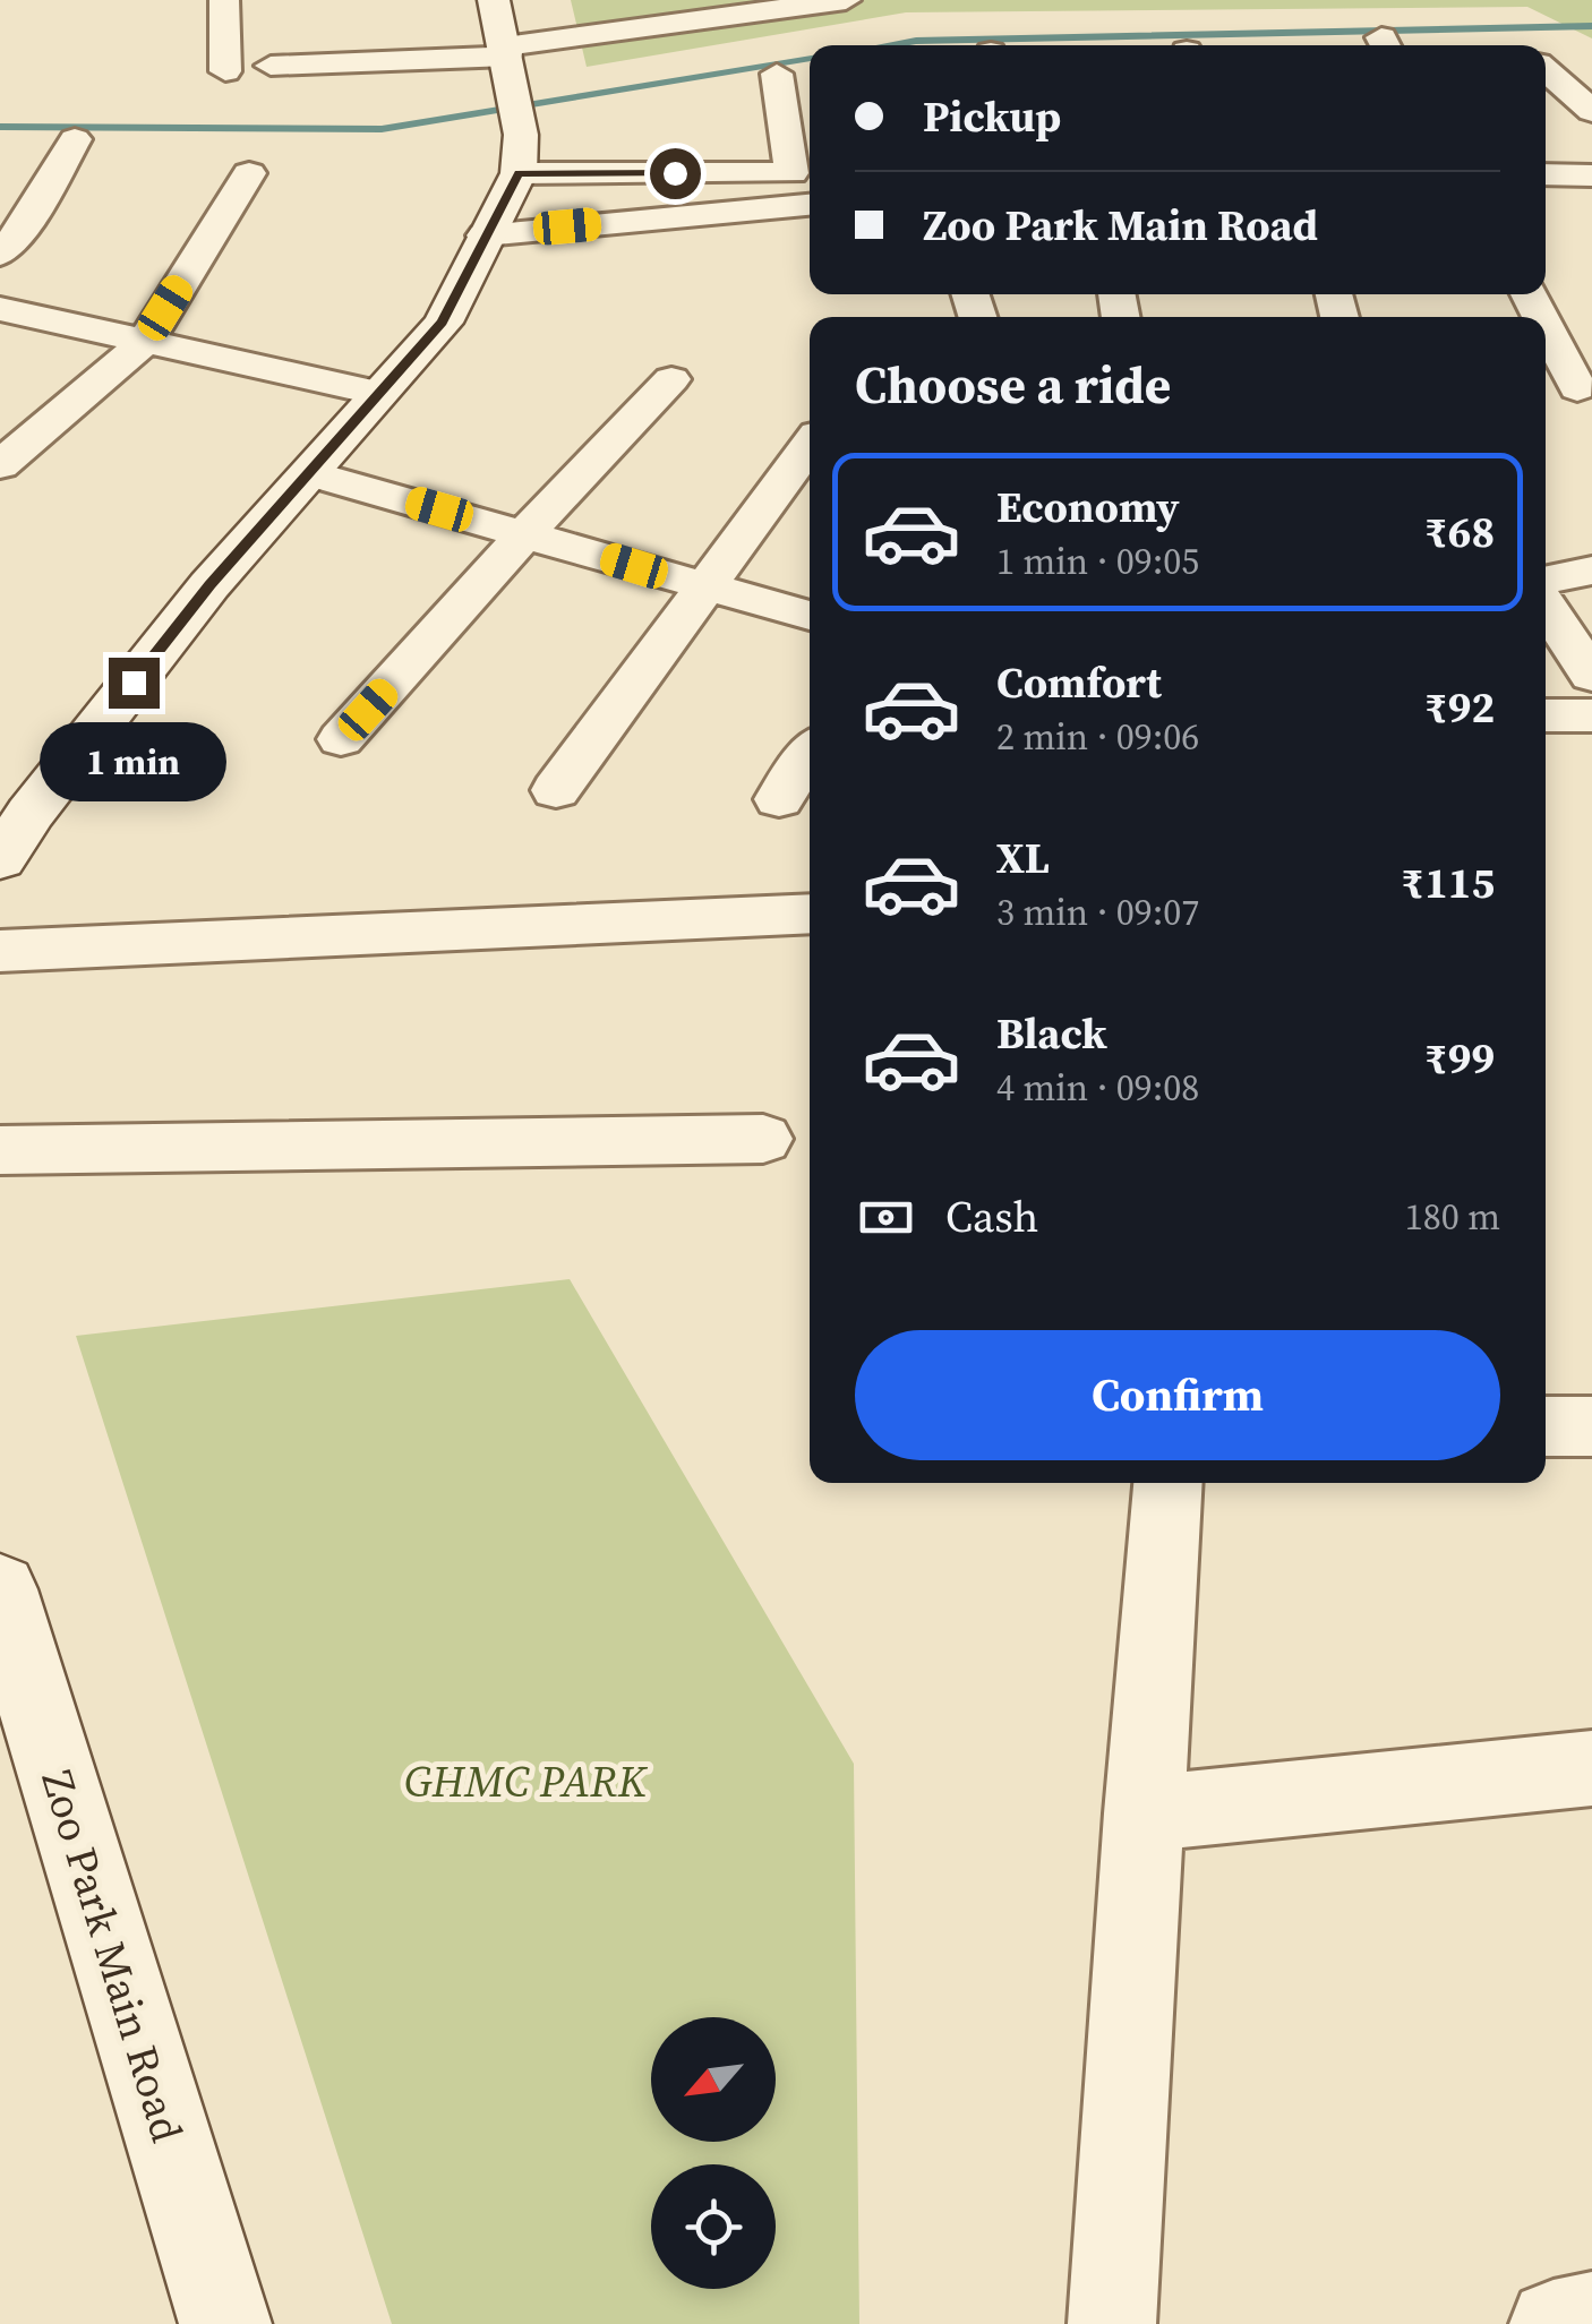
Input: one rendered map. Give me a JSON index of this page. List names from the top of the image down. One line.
{"streets":{"main road":["Zoo Park Main Road"]},"parks":["GHMC PARK"],"north":"bottom left","page":{"banner":["Pickup","Zoo Park Main Road"],"heading":"Choose a ride","list":[{"name":"Economy","note":"1 min · 09:05","value":"₹68"},{"name":"Comfort","note":"2 min · 09:06","value":"₹92"},{"name":"XL","note":"3 min · 09:07","value":"₹115"},{"name":"Black","note":"4 min · 09:08","value":"₹99"}],"bubble":"1 min","pay":["Cash","180 m"],"buttons":"Confirm"}}
